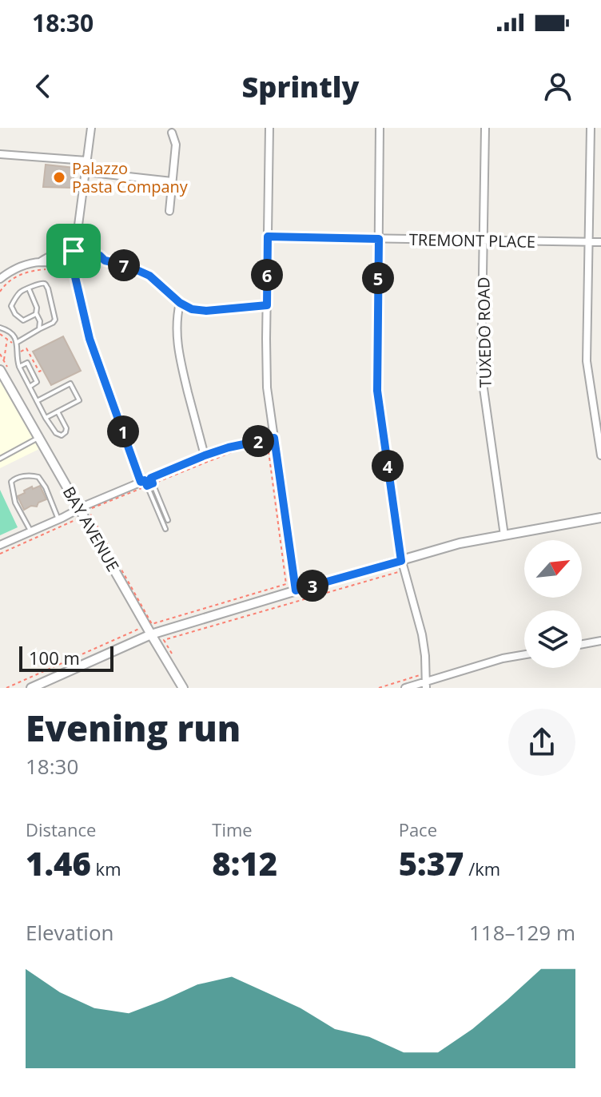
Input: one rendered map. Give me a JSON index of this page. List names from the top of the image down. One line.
{"streets":{"street":["TREMONT PLACE","TUXEDO ROAD","BAY AVENUE"]},"crossings":[["TREMONT PLACE","TUXEDO ROAD"]],"places":["Palazzo Pasta Company"],"scale_bar":"100 m","north":"top right","page":{"status":"18:30","header":"Sprintly","pins":["7","6","5","1","2","4","3"],"scale":"100 m","heading":["Evening run","18:30"],"stats":[["Distance","1.46 km"],["Time","8:12"],["Pace","5:37 /km"]],"chart":["Elevation","118–129 m"]}}
